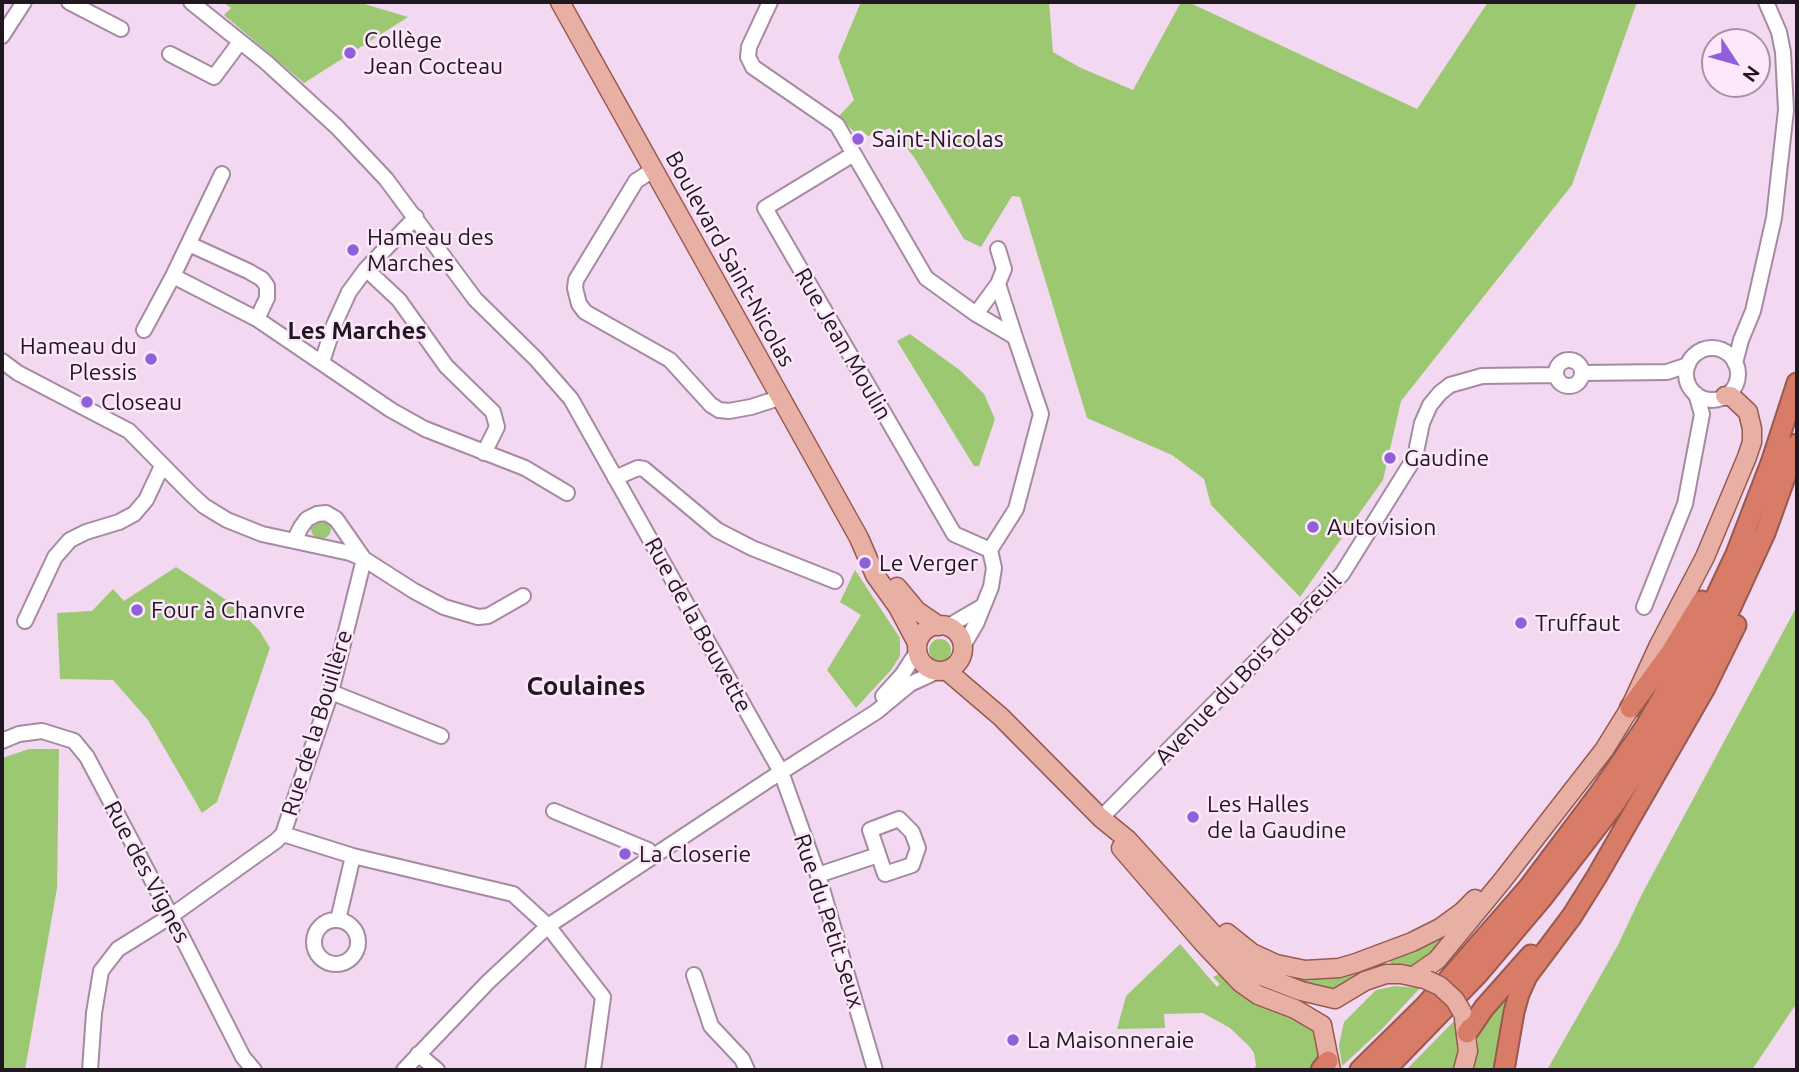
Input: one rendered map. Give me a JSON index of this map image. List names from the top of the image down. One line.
{"streets":{"main road":["Boulevard Saint-Nicolas"],"street":["Rue Jean Moulin","Rue de la Bouvette","Avenue du Bois du Breuil","Rue de la Bouillère","Rue des Vignes","Rue du Petit Seux"]},"crossings":[["Rue de la Bouvette","Rue du Petit Seux"],["Rue de la Bouillère","Rue des Vignes"]],"districts":["Les Marches","Coulaines"],"places":["Collège Jean Cocteau","Saint-Nicolas","Hameau des Marches","Hameau du Plessis","Closeau","Gaudine","Autovision","Le Verger","Four à Chanvre","Truffaut","Les Halles de la Gaudine","La Closerie","La Maisonneraie"],"north":"bottom right"}
